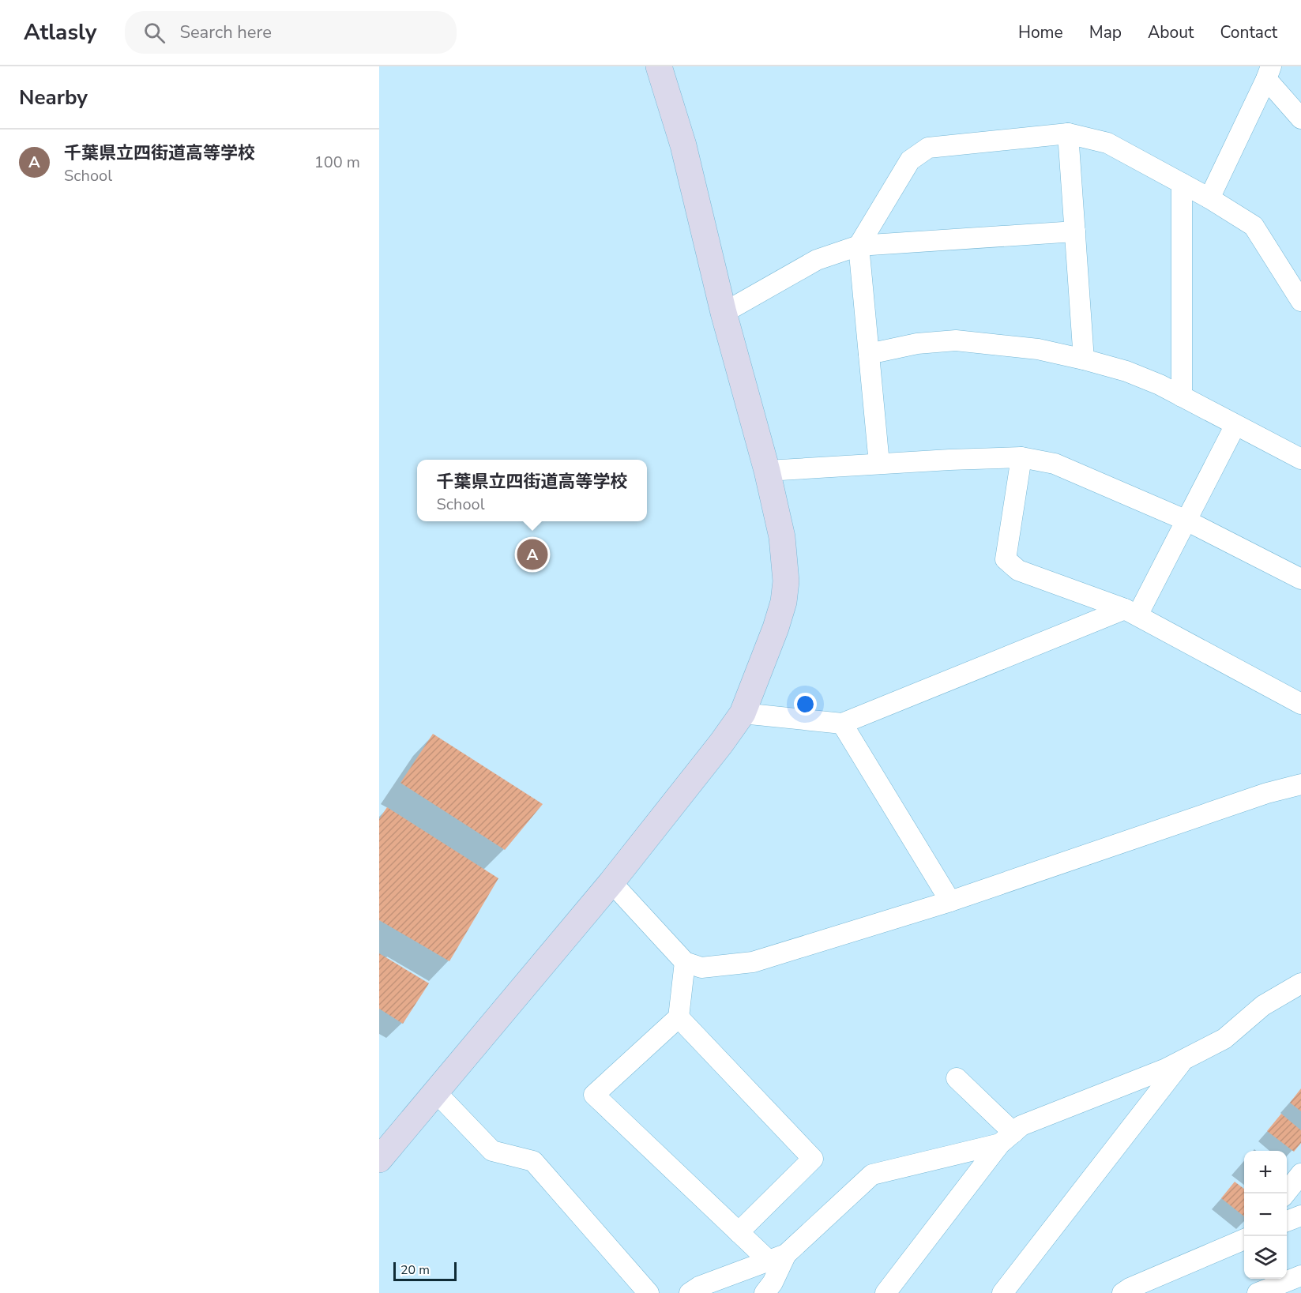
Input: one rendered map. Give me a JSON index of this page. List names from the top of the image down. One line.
{"scale_bar":"20 m","page":{"header":"Atlasly","search":"Search here","nav":["Home","Map","About","Contact"],"heading":"Nearby","list":[{"mark":"A","name":"千葉県立四街道高等学校","note":"School","value":"100 m"}],"popup":["千葉県立四街道高等学校","School"],"pins":"A","map_buttons":["+","−"],"scale":"20 m"}}
